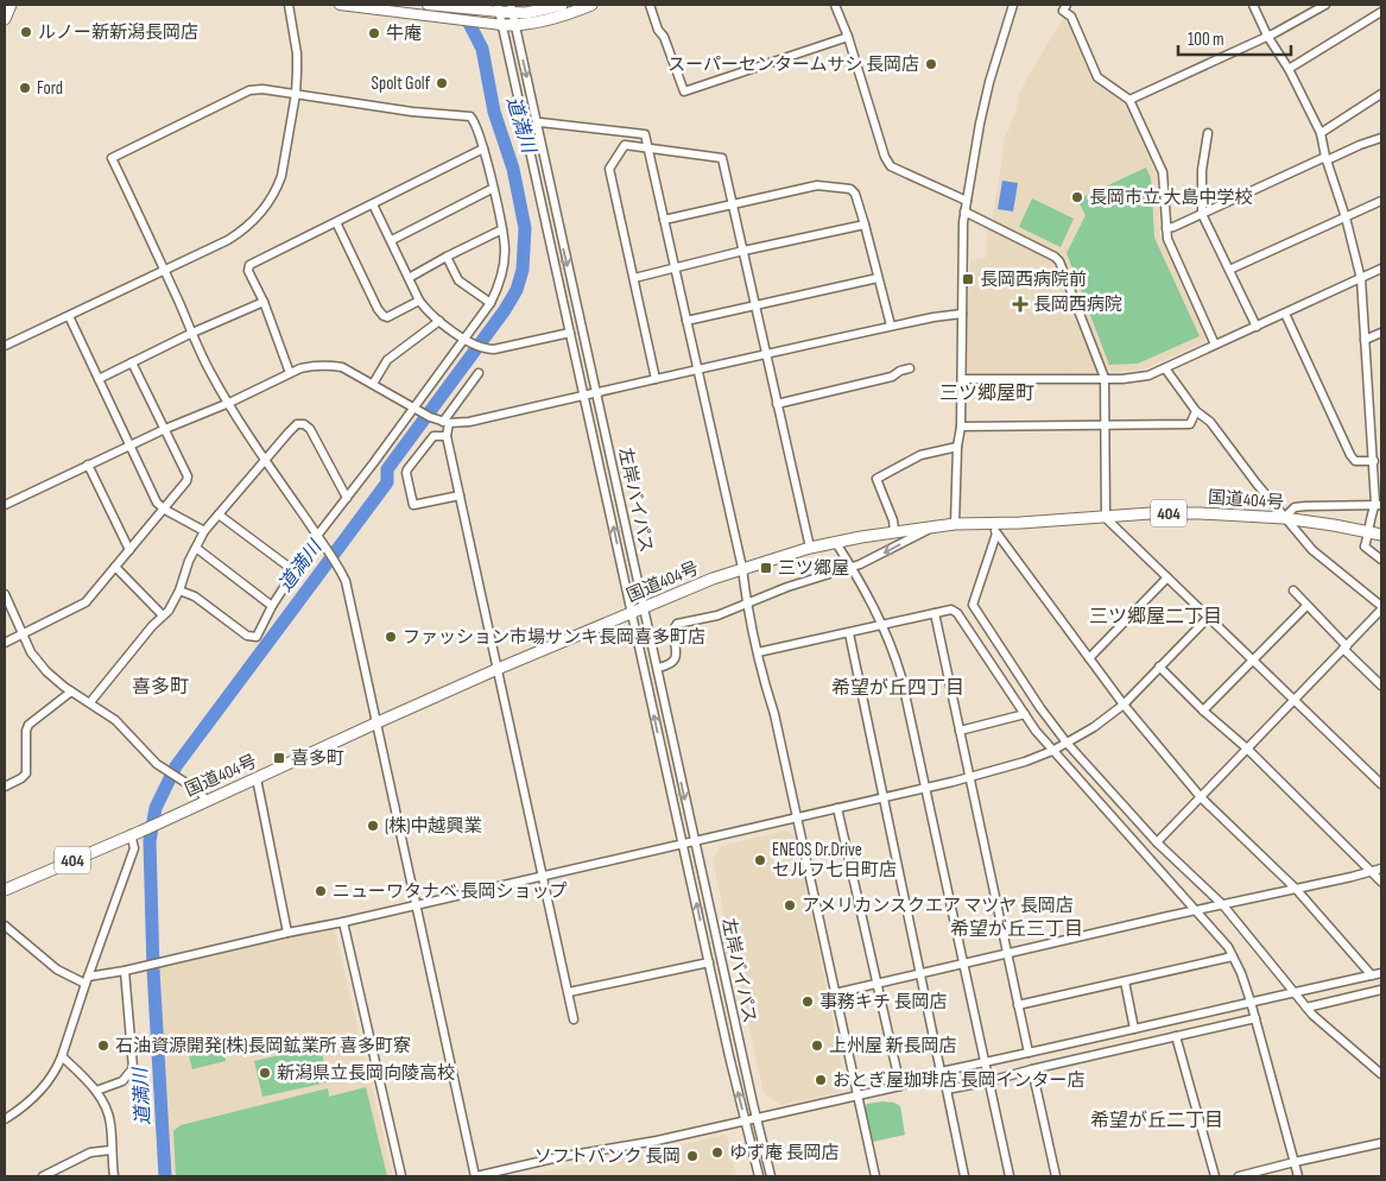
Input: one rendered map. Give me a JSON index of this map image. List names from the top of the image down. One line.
{"streets":{"highway":["国道404号","404"],"street":["左岸バイパス"]},"crossings":[["左岸バイパス","国道404号"]],"districts":["三ツ郷屋町","三ツ郷屋二丁目","喜多町","希望が丘四丁目","希望が丘三丁目","希望が丘二丁目"],"water":["道満川"],"places":{"other":["ルノー新新潟長岡店","牛庵","スーパーセンタームサシ 長岡店","Spolt Golf","Ford","長岡市立 大島中学校","ファッション市場サンキ長岡喜多町店","(株)中越興業","ENEOS Dr.Drive セルフ七日町店","ニューワタナベ 長岡ショップ","アメリカンスクエア マツヤ 長岡店","事務キチ 長岡店","石油資源開発(株)長岡鉱業所 喜多町寮","上州屋 新長岡店","新潟県立長岡向陵高校","おとぎ屋珈琲店 長岡インター店","ゆず庵 長岡店","ソフトバンク 長岡"],"transit":["長岡西病院前","三ツ郷屋","喜多町"],"health":["長岡西病院"]},"scale_bar":"100 m"}
